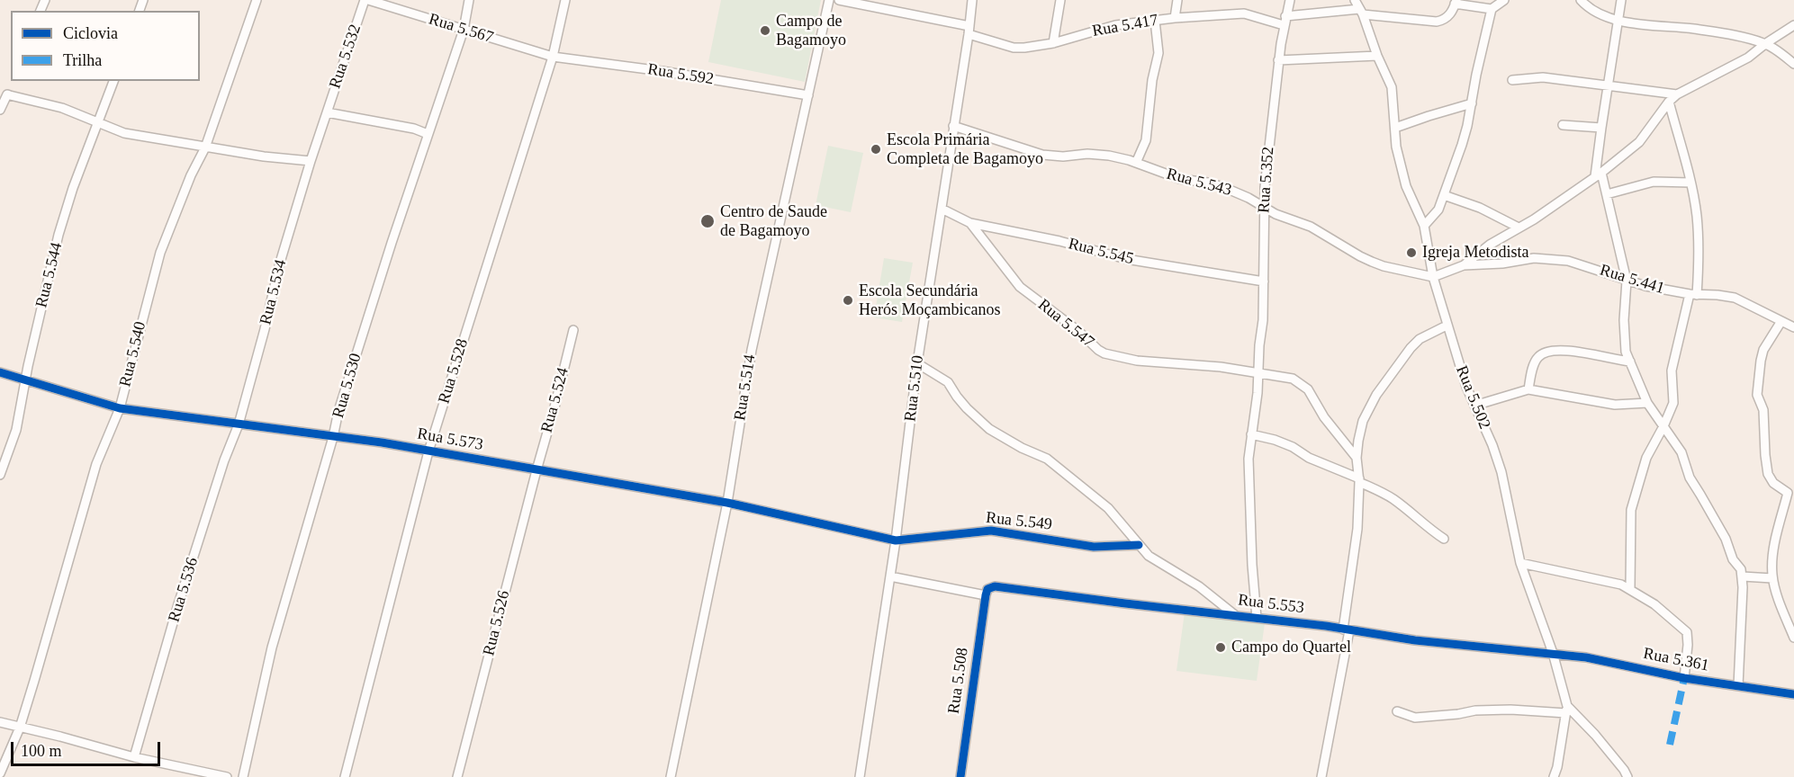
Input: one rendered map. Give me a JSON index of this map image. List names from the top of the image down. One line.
{"streets":{"street":["Rua 5.417","Rua 5.567","Rua 5.532","Rua 5.592","Rua 5.352","Rua 5.543","Rua 5.545","Rua 5.544","Rua 5.441","Rua 5.534","Rua 5.547","Rua 5.540","Rua 5.528","Rua 5.530","Rua 5.514","Rua 5.510","Rua 5.502","Rua 5.524","Rua 5.573","Rua 5.549","Rua 5.536","Rua 5.553","Rua 5.526","Rua 5.361","Rua 5.508"]},"crossings":[["Rua 5.417","Rua 5.352"],["Rua 5.417","Rua 5.510"],["Rua 5.567","Rua 5.532"],["Rua 5.567","Rua 5.592"],["Rua 5.567","Rua 5.528"],["Rua 5.567","Rua 5.530"],["Rua 5.532","Rua 5.534"],["Rua 5.592","Rua 5.528"],["Rua 5.592","Rua 5.514"],["Rua 5.352","Rua 5.543"],["Rua 5.352","Rua 5.545"],["Rua 5.352","Rua 5.547"],["Rua 5.543","Rua 5.510"],["Rua 5.543","Rua 5.502"],["Rua 5.545","Rua 5.547"],["Rua 5.545","Rua 5.510"],["Rua 5.544","Rua 5.573"],["Rua 5.534","Rua 5.573"],["Rua 5.534","Rua 5.536"],["Rua 5.540","Rua 5.573"],["Rua 5.528","Rua 5.573"],["Rua 5.530","Rua 5.573"],["Rua 5.514","Rua 5.573"],["Rua 5.510","Rua 5.573"],["Rua 5.510","Rua 5.549"],["Rua 5.510","Rua 5.553"],["Rua 5.502","Rua 5.553"],["Rua 5.502","Rua 5.361"],["Rua 5.524","Rua 5.573"],["Rua 5.524","Rua 5.526"],["Rua 5.573","Rua 5.549"],["Rua 5.573","Rua 5.536"],["Rua 5.573","Rua 5.526"],["Rua 5.553","Rua 5.361"],["Rua 5.553","Rua 5.508"]],"places":["Campo de Bagamoyo","Escola Primária Completa de Bagamoyo","Centro de Saude de Bagamoyo","Igreja Metodista","Escola Secundária Herós Moçambicanos","Campo do Quartel"],"legend":["Ciclovia","Trilha"],"scale_bar":"100 m"}
